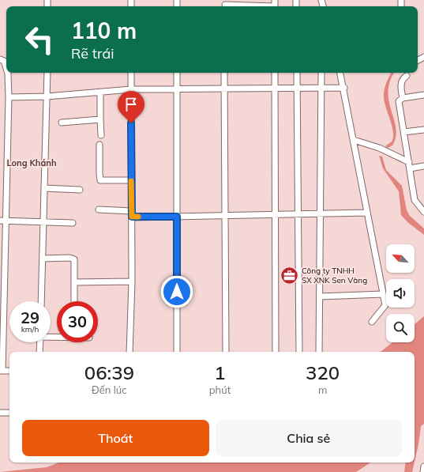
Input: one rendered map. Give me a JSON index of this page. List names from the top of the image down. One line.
{"districts":["Long Khánh"],"places":{"office":["Công ty TNHH SX XNK Sen Vàng"]},"north":"top left","page":{"turn":["110 m","Rẽ trái"],"speed":"29 km/h","limit":"30","eta":["06:39","Đến lúc","1","phút","320","m"],"buttons":["Thoát","Chia sẻ"]}}
